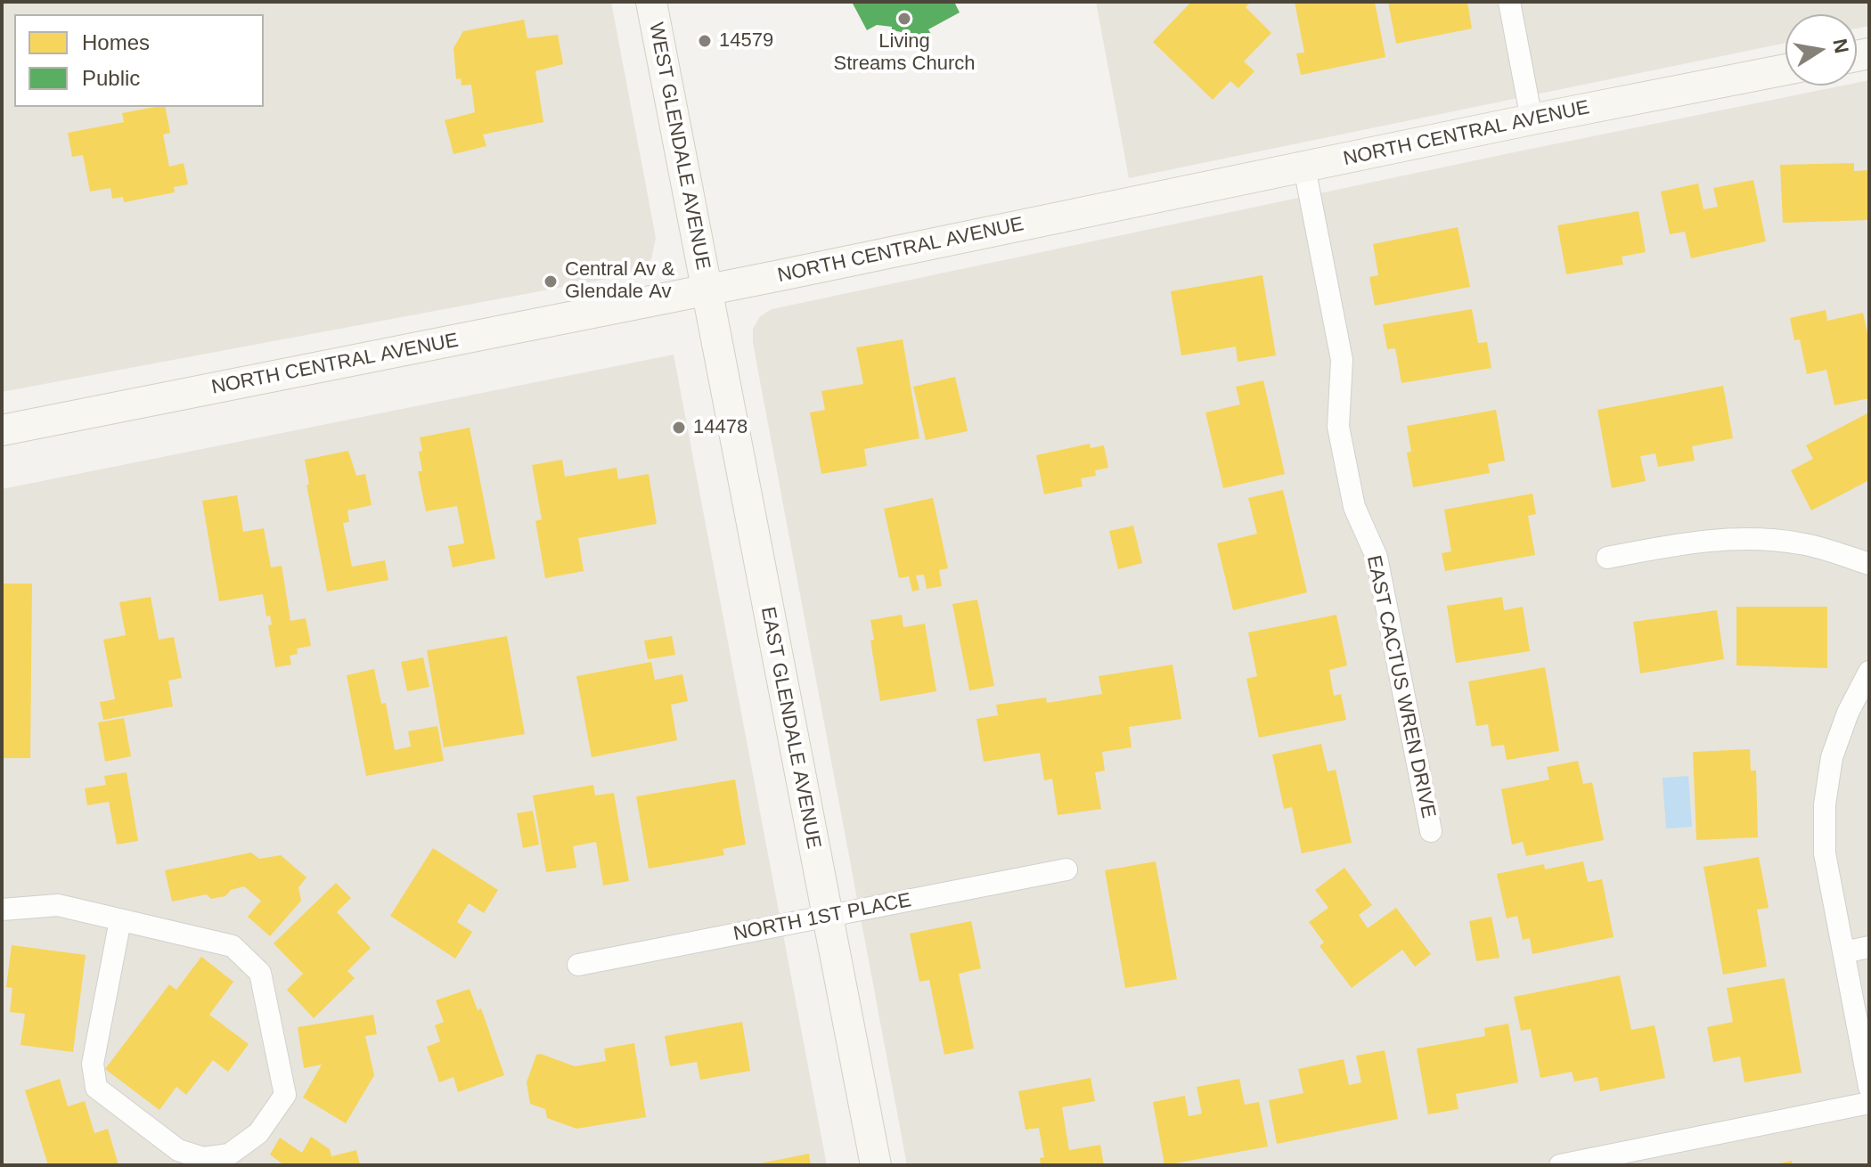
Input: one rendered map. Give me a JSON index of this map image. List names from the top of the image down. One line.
{"streets":{"main road":["NORTH CENTRAL AVENUE","WEST GLENDALE AVENUE","EAST GLENDALE AVENUE"],"street":["EAST CACTUS WREN DRIVE","NORTH 1ST PLACE"]},"crossings":[["NORTH CENTRAL AVENUE","WEST GLENDALE AVENUE"],["NORTH CENTRAL AVENUE","EAST CACTUS WREN DRIVE"],["NORTH CENTRAL AVENUE","EAST GLENDALE AVENUE"],["WEST GLENDALE AVENUE","EAST GLENDALE AVENUE"],["EAST GLENDALE AVENUE","NORTH 1ST PLACE"]],"places":["Living Streams Church","14579","Central Av & Glendale Av","14478"],"legend":["Homes","Public"],"north":"right"}
